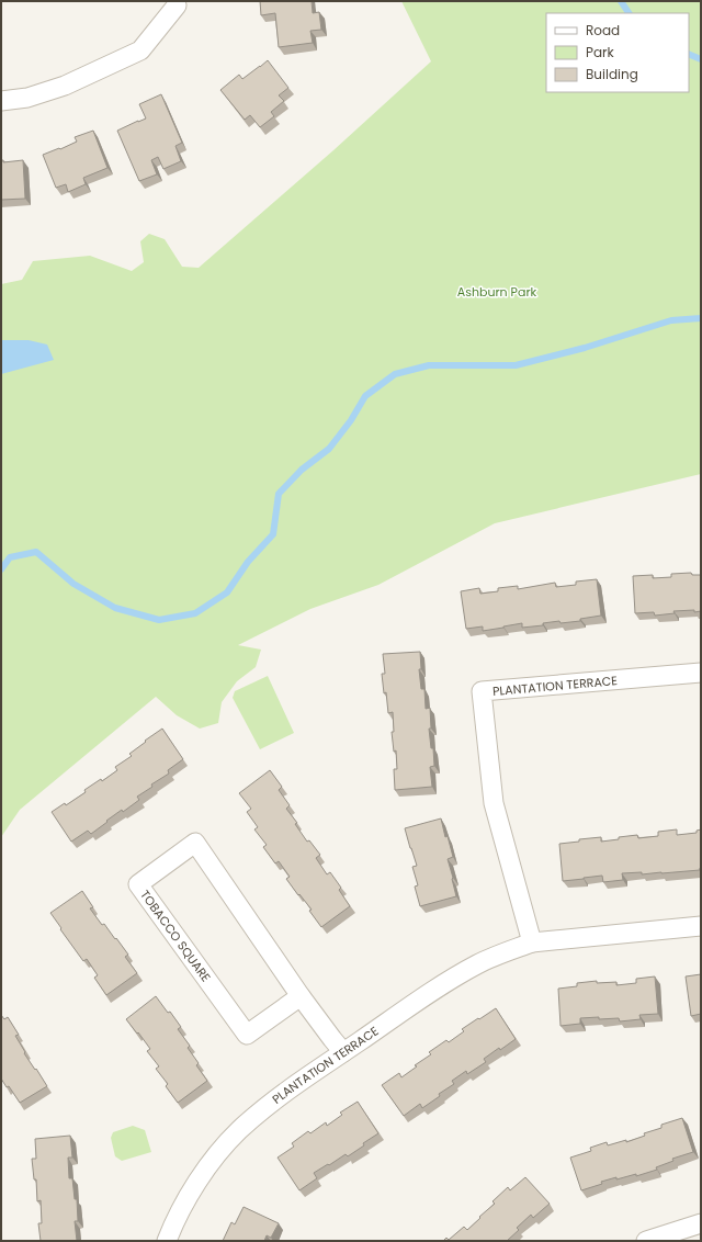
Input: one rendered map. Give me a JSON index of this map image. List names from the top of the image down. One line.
{"streets":{"street":["PLANTATION TERRACE","TOBACCO SQUARE"]},"crossings":[["PLANTATION TERRACE","TOBACCO SQUARE"]],"parks":["Ashburn Park"],"legend":["Road","Park","Building"]}
